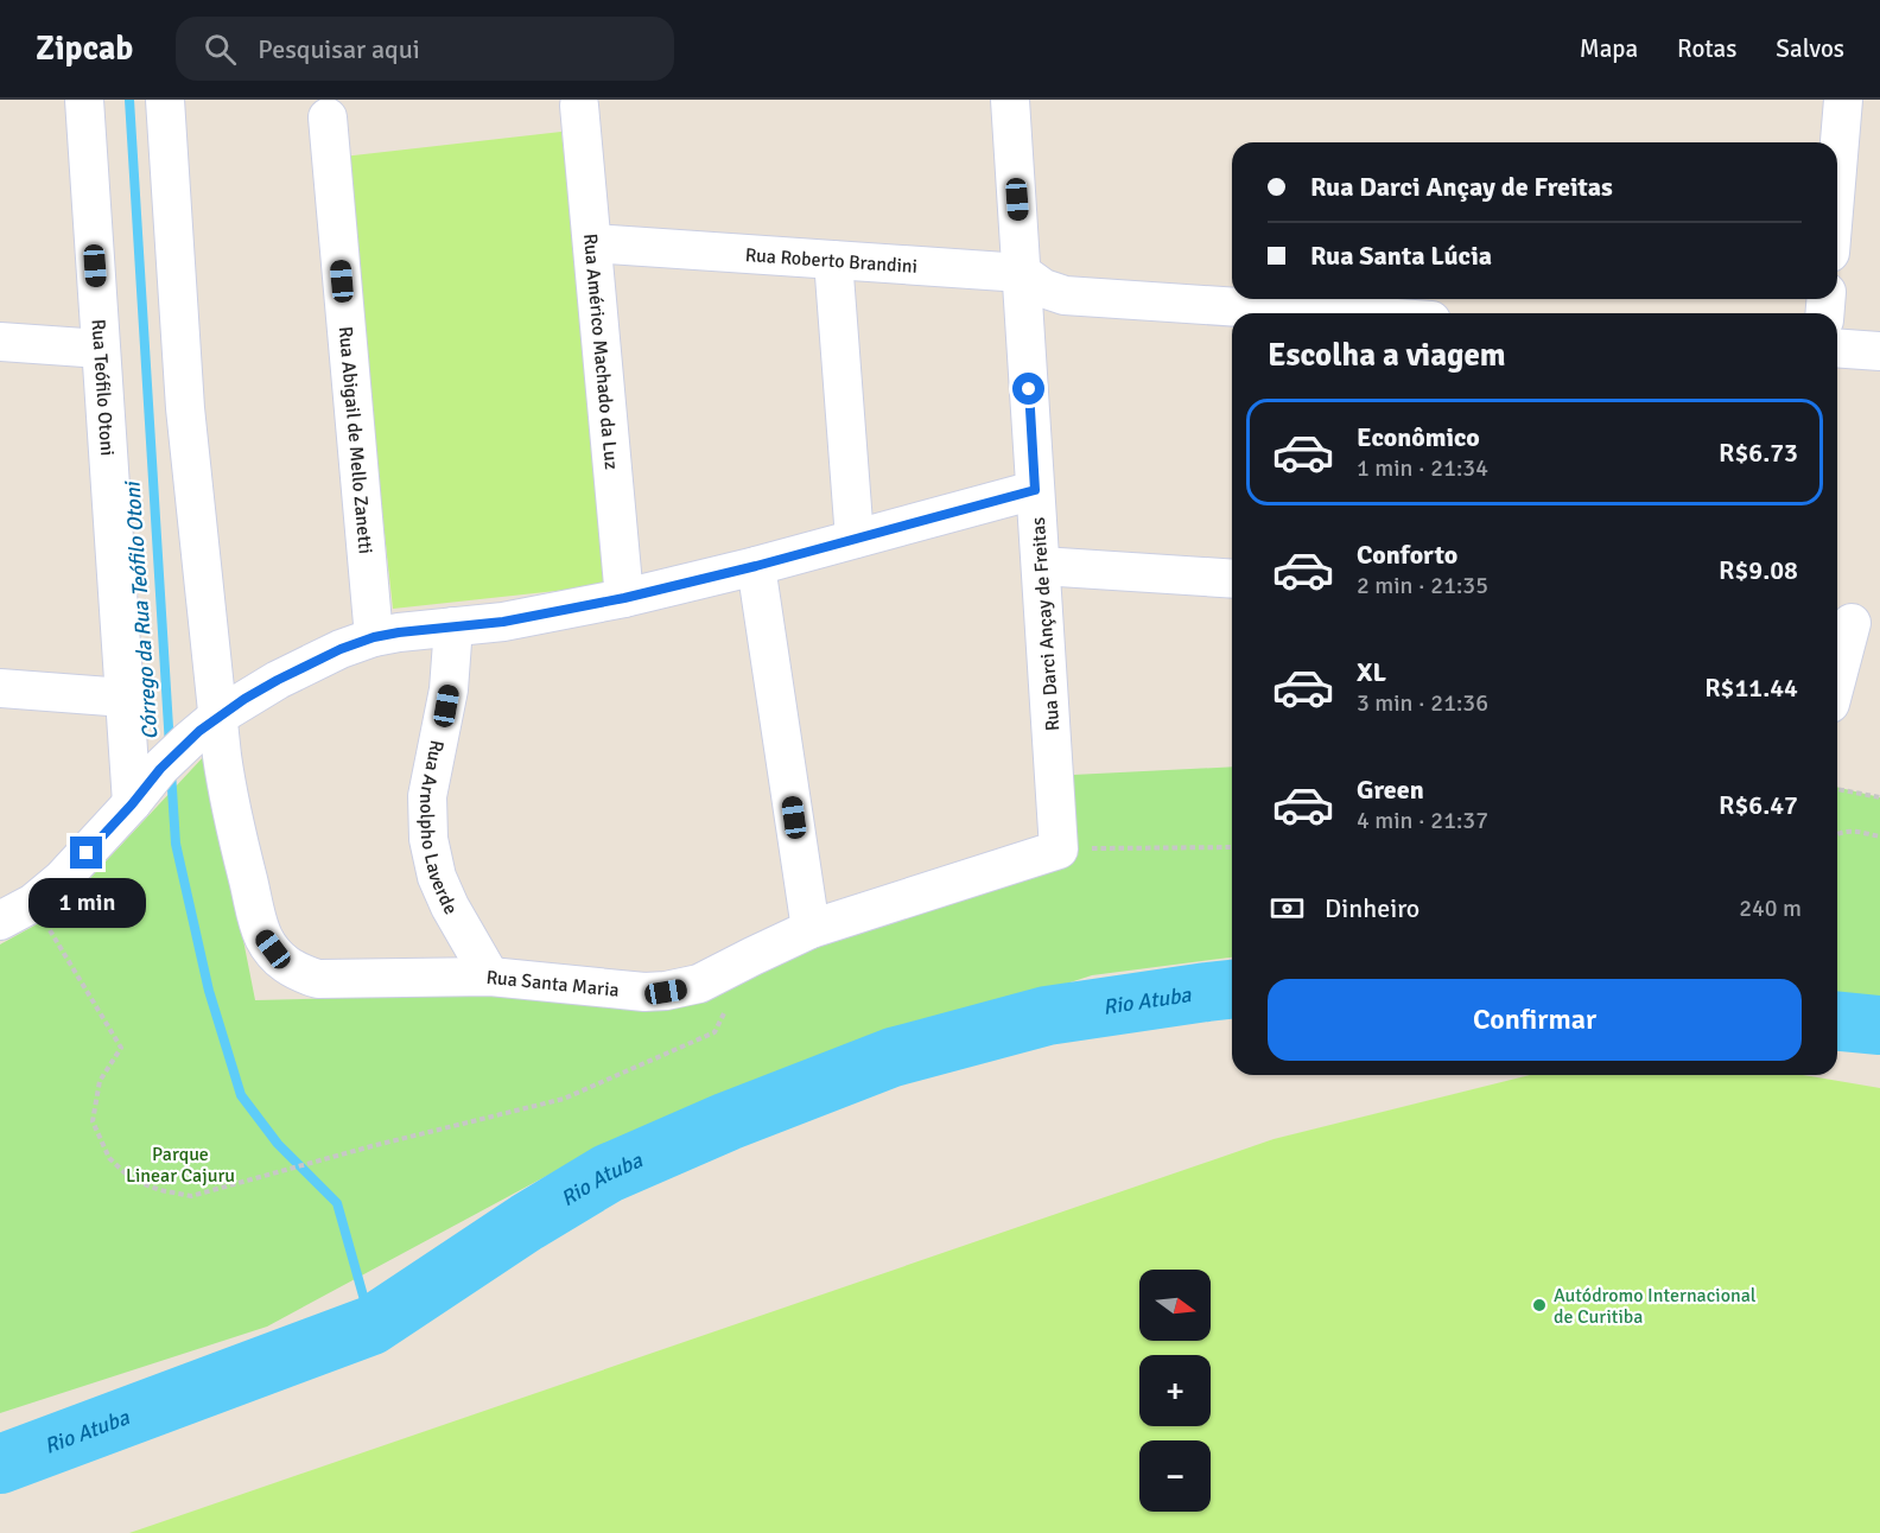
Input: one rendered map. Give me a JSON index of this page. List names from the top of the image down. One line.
{"streets":{"street":["Rua Roberto Brandini","Rua Américo Machado da Luz","Rua Teófilo Otoni","Rua Abigail de Mello Zanetti","Rua Darci Ançay de Freitas","Rua Arnolpho Laverde","Rua Santa Maria"]},"crossings":[["Rua Roberto Brandini","Rua Américo Machado da Luz"],["Rua Roberto Brandini","Rua Darci Ançay de Freitas"],["Rua Darci Ançay de Freitas","Rua Santa Maria"],["Rua Arnolpho Laverde","Rua Santa Maria"]],"water":["Córrego da Rua Teófilo Otoni","Rio Atuba"],"parks":["Parque Linear Cajuru"],"places":["Autódromo Internacional de Curitiba"],"north":"right","page":{"header":"Zipcab","search":"Pesquisar aqui","nav":["Mapa","Rotas","Salvos"],"banner":["Rua Darci Ançay de Freitas","Rua Santa Lúcia"],"heading":"Escolha a viagem","list":[{"name":"Econômico","note":"1 min · 21:34","value":"R$6.73"},{"name":"Conforto","note":"2 min · 21:35","value":"R$9.08"},{"name":"XL","note":"3 min · 21:36","value":"R$11.44"},{"name":"Green","note":"4 min · 21:37","value":"R$6.47"}],"pay":["Dinheiro","240 m"],"bubble":"1 min","buttons":"Confirmar","map_buttons":["+","−"]}}
